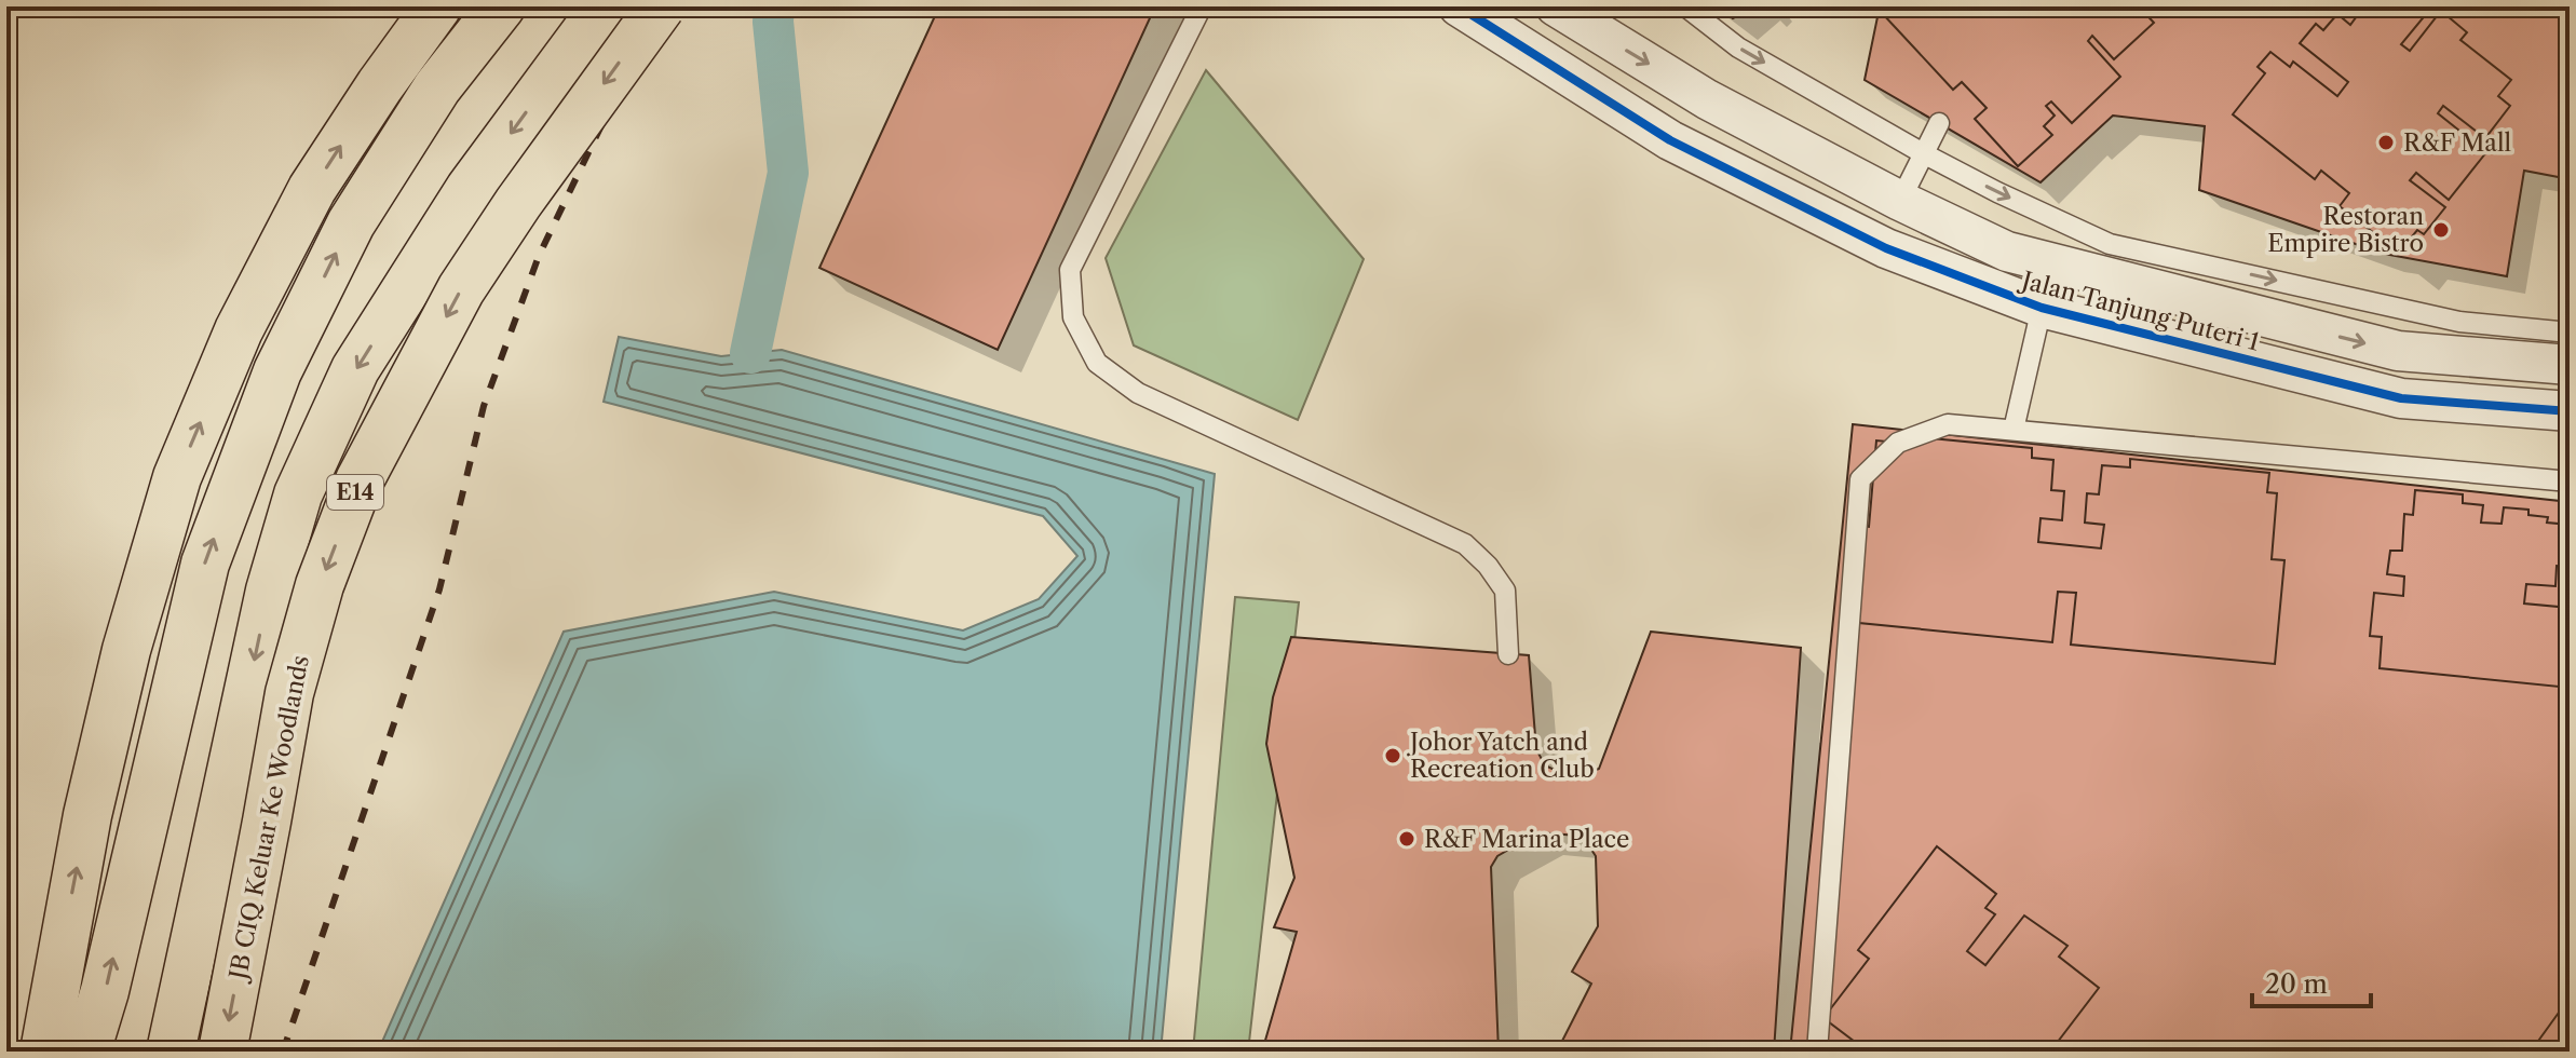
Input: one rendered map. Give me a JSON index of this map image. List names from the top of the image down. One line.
{"streets":{"highway":["E14","JB CIQ Keluar Ke Woodlands"],"street":["Jalan Tanjung Puteri 1"]},"places":["R&F Mall","Restoran Empire Bistro","Johor Yatch and Recreation Club","R&F Marina Place"],"scale_bar":"20 m"}
